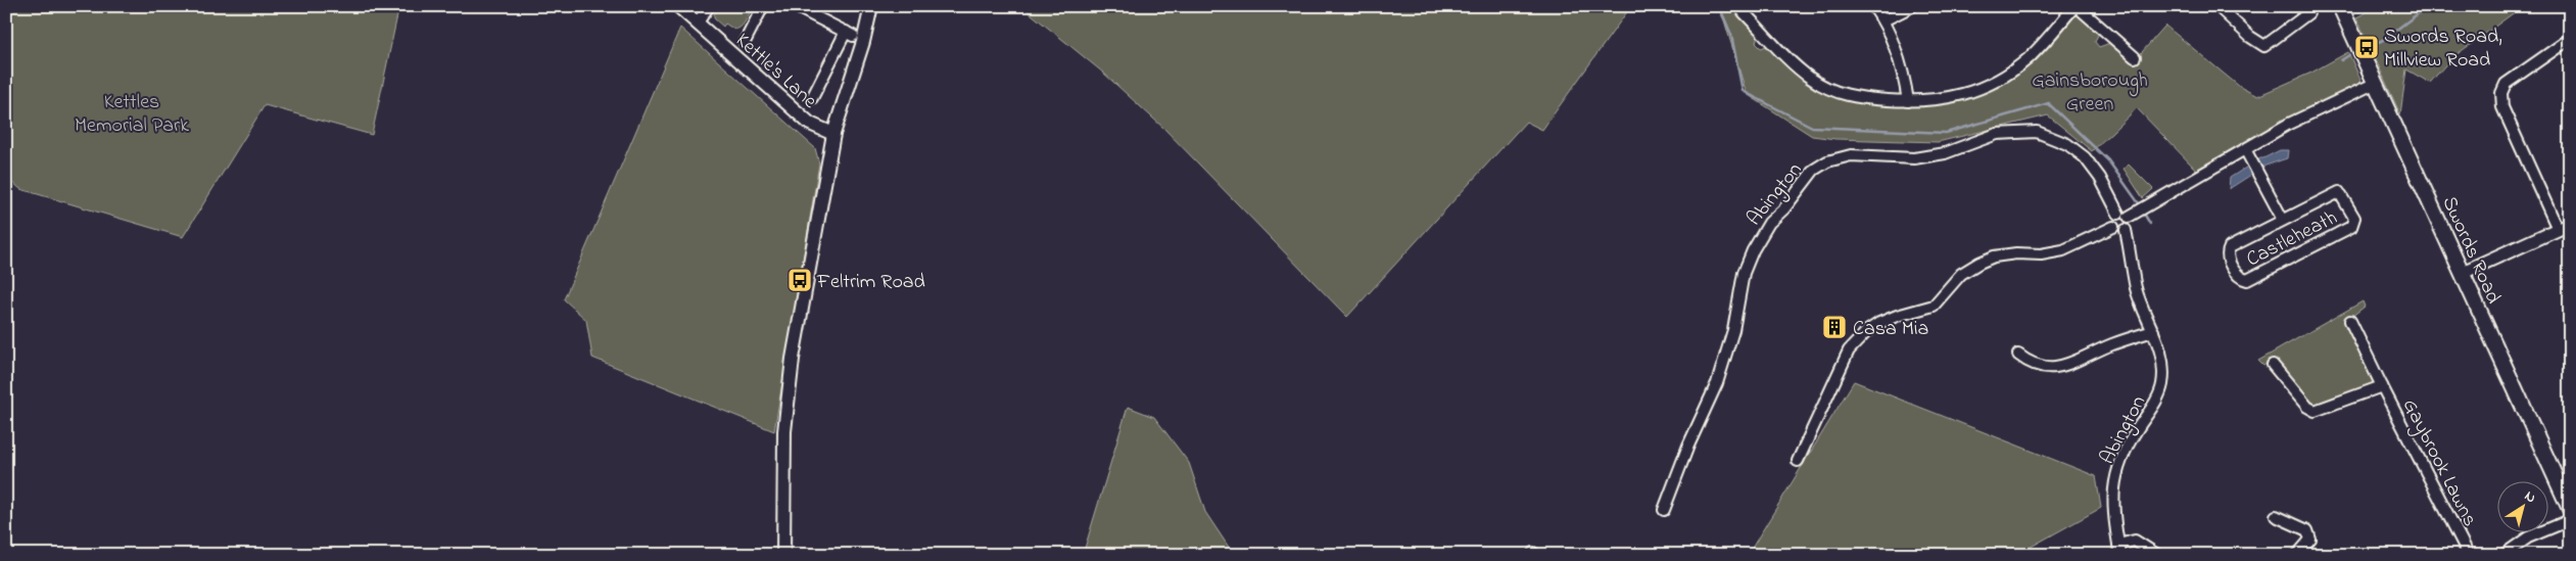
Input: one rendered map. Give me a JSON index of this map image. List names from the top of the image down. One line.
{"streets":{"main road":["Swords Road"],"street":["Kettle's Lane","Abington","Castleheath","Gaybrook Lawns"]},"parks":["Gainsborough Green","Kettles Memorial Park"],"places":{"bus stop":["Swords Road, Millview Road","Feltrim Road"],"building":["Casa Mia"]},"north":"top right"}
